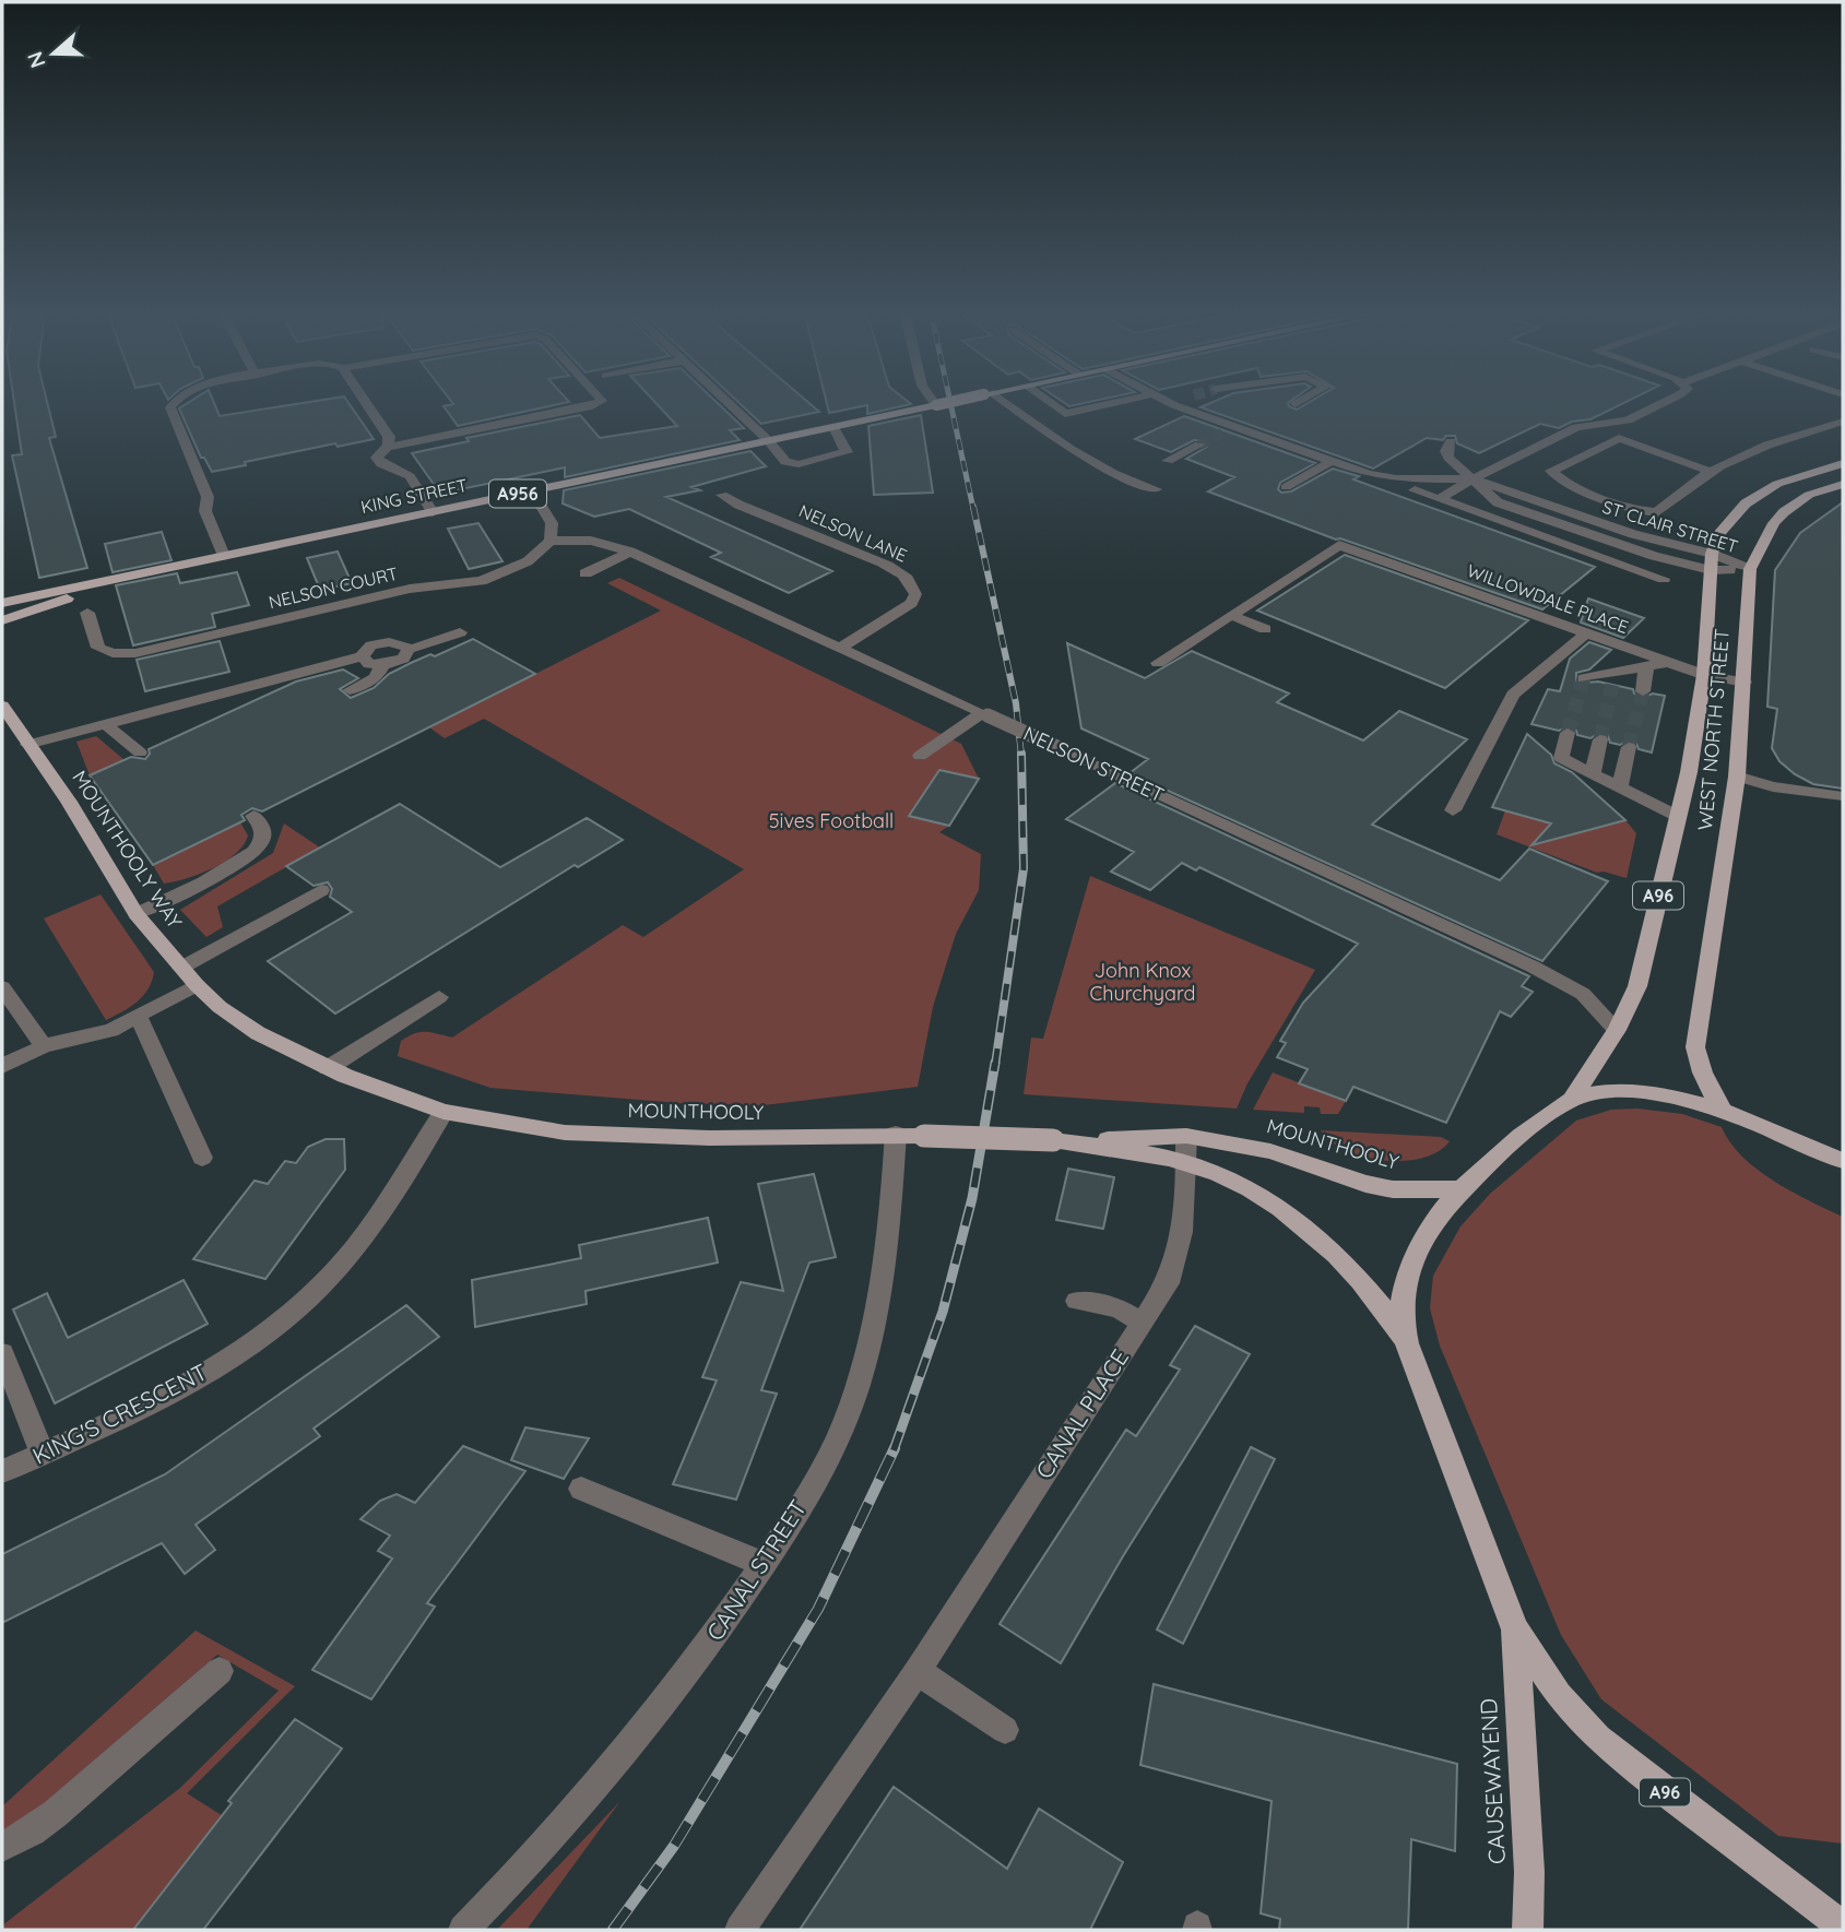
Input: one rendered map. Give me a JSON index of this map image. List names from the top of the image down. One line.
{"streets":{"main road":["A956","KING STREET","WEST NORTH STREET","MOUNTHOOLY WAY","A96","MOUNTHOOLY","CAUSEWAYEND"],"street":["ST CLAIR STREET","NELSON LANE","NELSON COURT","WILLOWDALE PLACE","NELSON STREET","KING'S CRESCENT","CANAL PLACE","CANAL STREET"]},"crossings":[["ST CLAIR STREET","WEST NORTH STREET"],["NELSON LANE","NELSON STREET"],["NELSON COURT","NELSON STREET"],["WILLOWDALE PLACE","WEST NORTH STREET"],["WEST NORTH STREET","NELSON STREET"],["WEST NORTH STREET","A96"],["MOUNTHOOLY WAY","MOUNTHOOLY"],["A96","MOUNTHOOLY"],["A96","CAUSEWAYEND"],["MOUNTHOOLY","KING'S CRESCENT"],["MOUNTHOOLY","CANAL PLACE"],["MOUNTHOOLY","CANAL STREET"]],"parks":["5ives Football","John Knox Churchyard"],"north":"left"}
